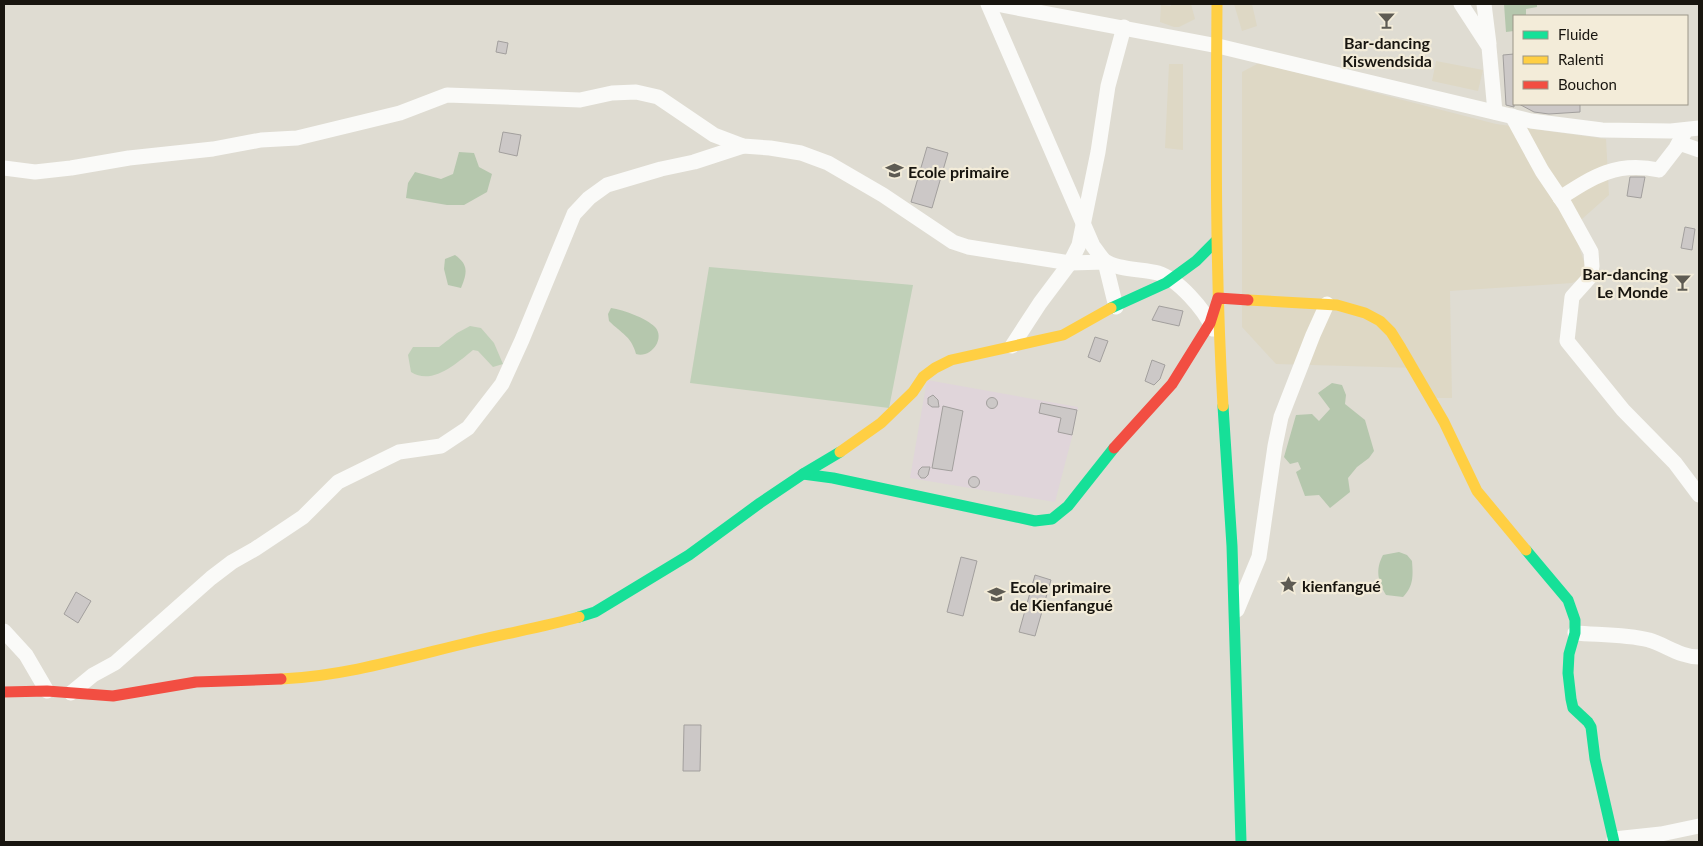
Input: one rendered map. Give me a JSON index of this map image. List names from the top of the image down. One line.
{"places":{"bar":["Bar-dancing Kiswendsida","Bar-dancing Le Monde"],"school or university":["Ecole primaire","Ecole primaire de Kienfangué"],"place":["kienfangué"]},"legend":["Fluide","Ralenti","Bouchon"]}
